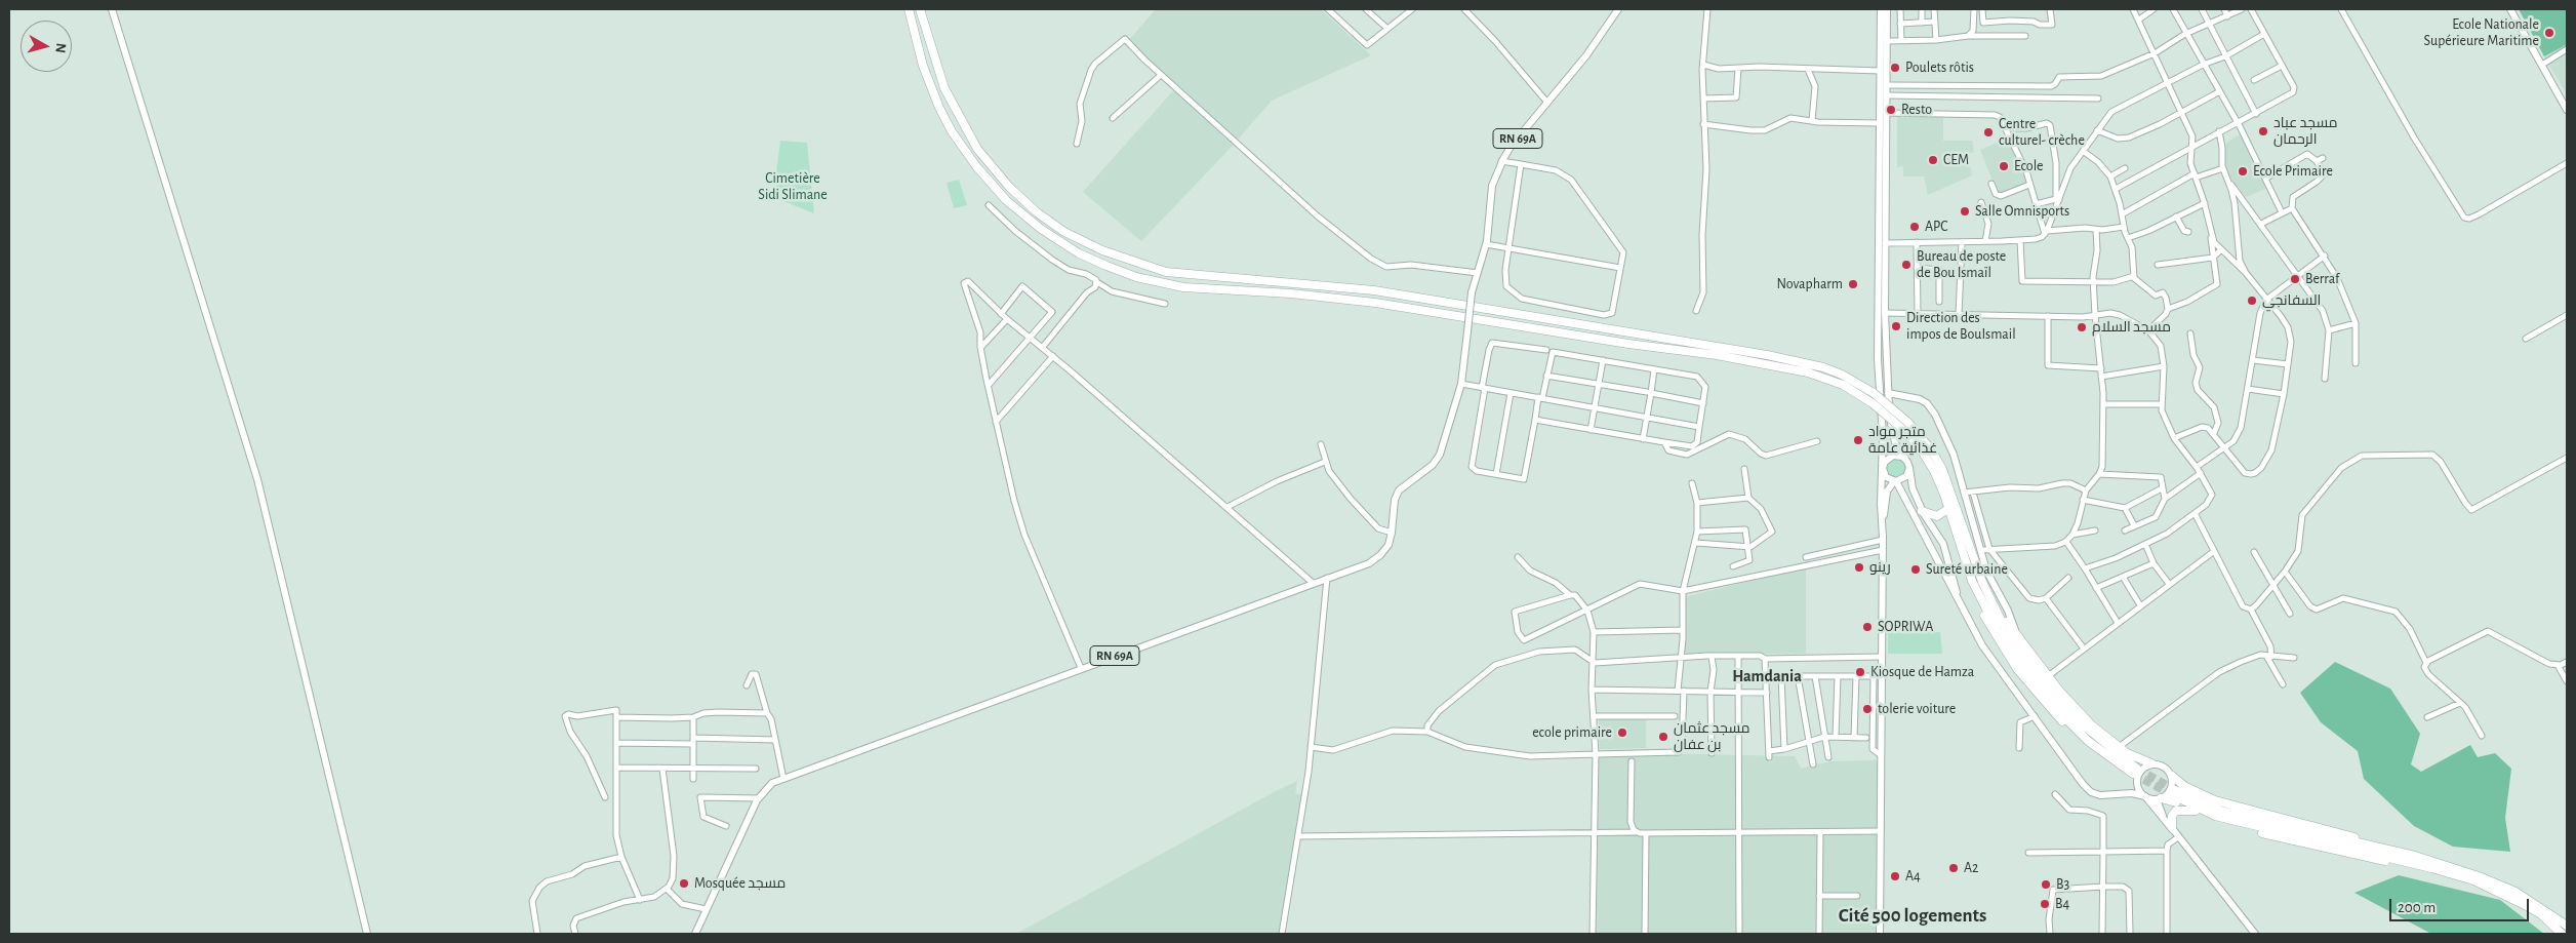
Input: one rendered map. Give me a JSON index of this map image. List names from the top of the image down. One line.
{"streets":{"main road":["RN 69A"]},"districts":["Hamdania","Cité 500 logements"],"parks":["Cimetière Sidi Slimane"],"places":["Ecole Nationale Supérieure Maritime","Poulets rôtis","Resto","مسجد عباد الرحمان","Centre culturel- crèche","CEM","Ecole","Ecole Primaire","Salle Omnisports","APC","Bureau de poste de Bou Ismaïl","Berraf","Novapharm","السفانجي","Direction des impos de BouIsmail","مسجد السلام","متجر مواد غذائية عامة","رينو","Sureté urbaine","SOPRIWA","Kiosque de Hamza","tolerie voiture","ecole primaire","مسجد عثمان بن عفان","A2","A4","Mosquée مسجد","B3","B4"],"scale_bar":"200 m","north":"right"}
